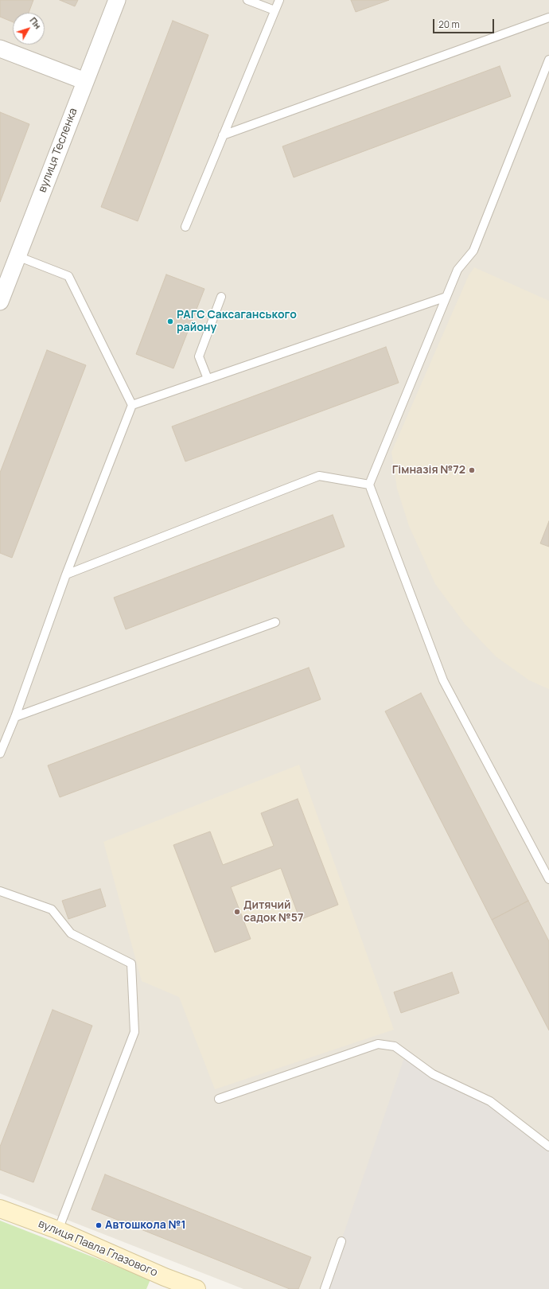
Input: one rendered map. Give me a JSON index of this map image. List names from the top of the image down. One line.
{"streets":{"street":["вулиця Тесленка","вулиця Павла Глазового"]},"places":["РАГС Саксаганського району","Гімназія №72","Дитячий садок №57","Автошкола №1"],"scale_bar":"20 m","north":"top right"}
